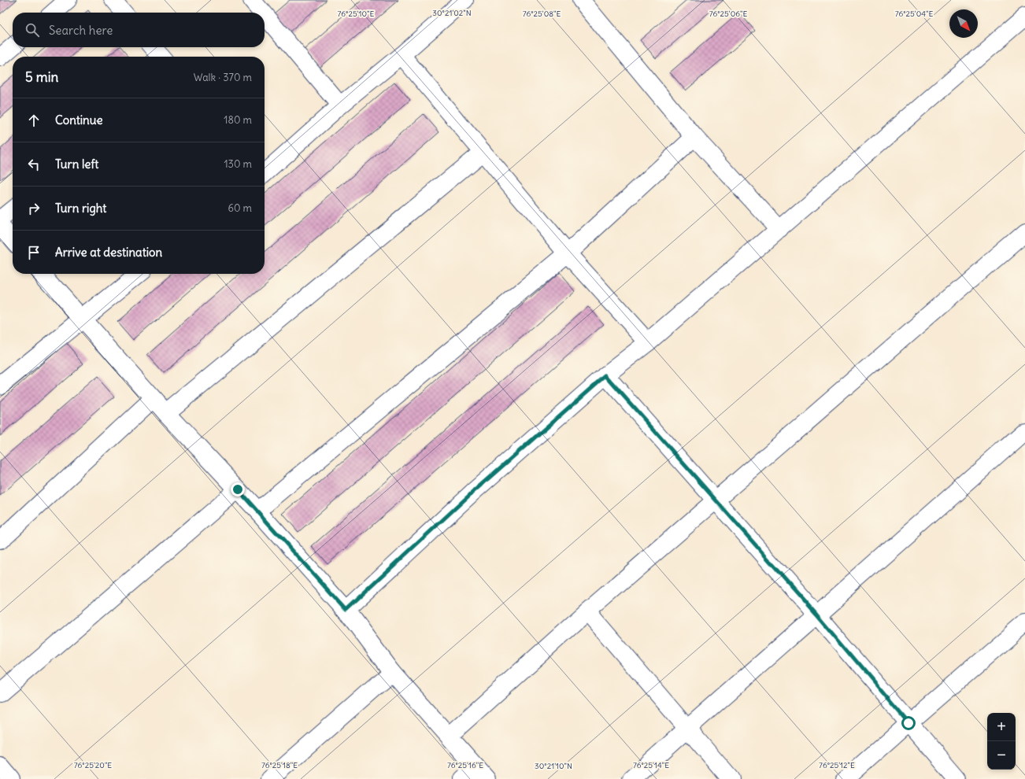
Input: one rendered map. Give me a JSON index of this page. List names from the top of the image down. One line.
{"north":"bottom right","page":{"search":"Search here","heading":["5 min","Walk · 370 m"],"list":[["Continue","180 m"],["Turn left","130 m"],["Turn right","60 m"],"Arrive at destination"],"map_buttons":["+","−"]},"coordinates":["30°21'02\"N","76°25'08\"E","76°25'06\"E","76°25'10\"E","76°25'04\"E","76°25'20\"E","76°25'18\"E","76°25'16\"E","76°25'14\"E","76°25'12\"E","30°21'10\"N"]}
